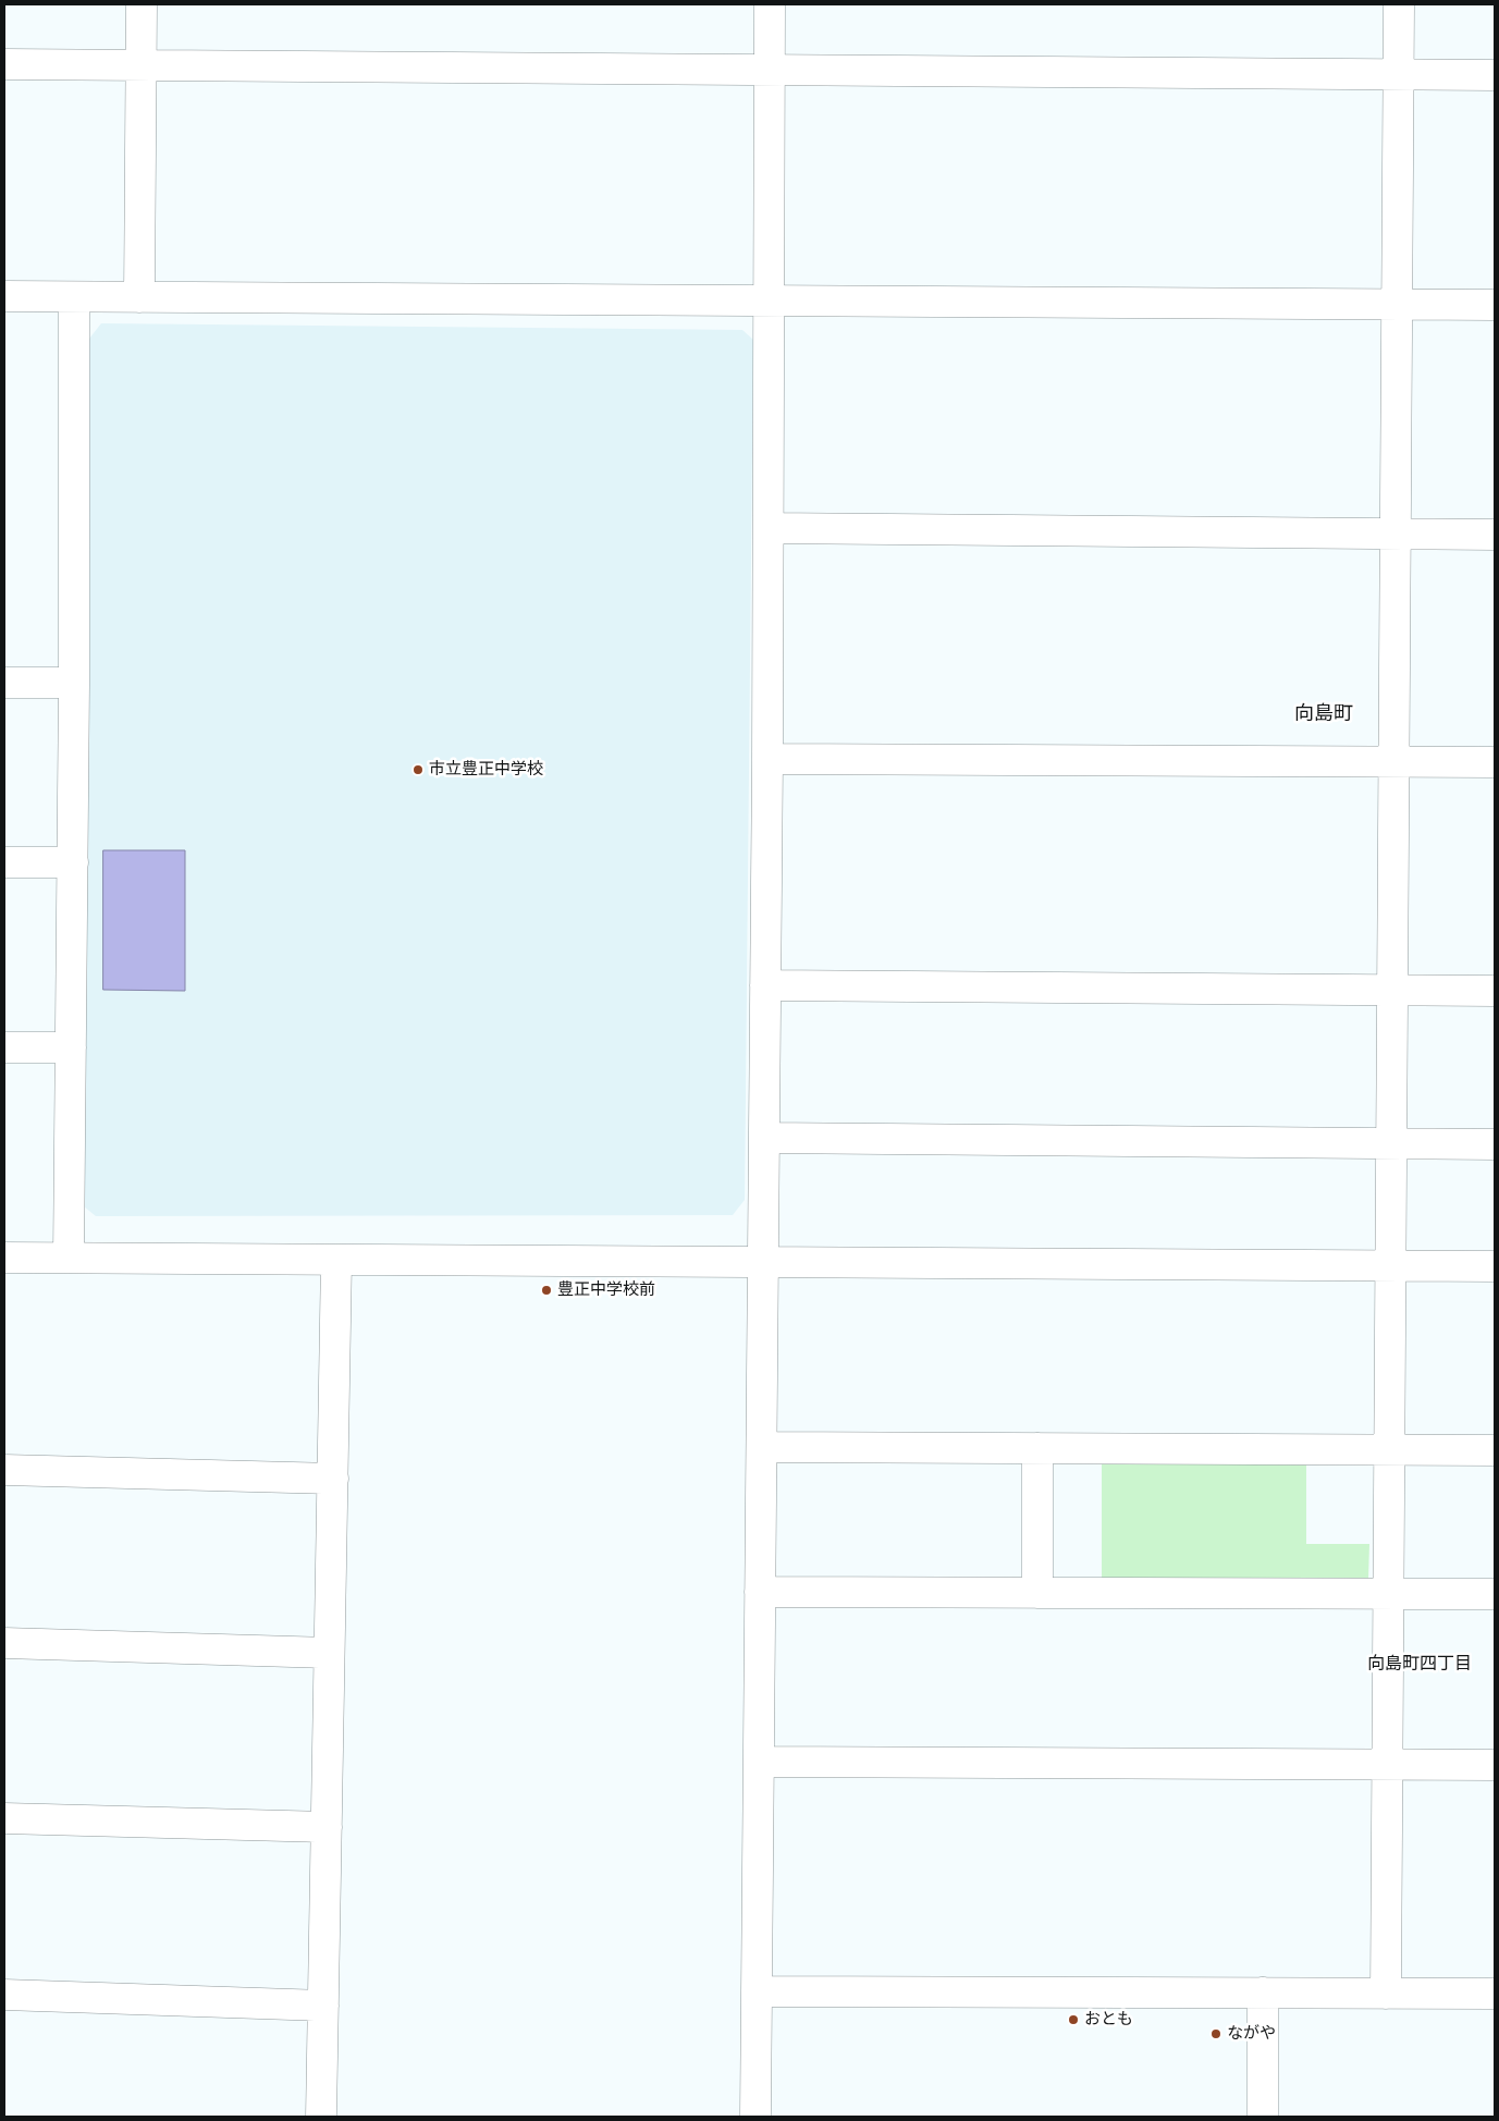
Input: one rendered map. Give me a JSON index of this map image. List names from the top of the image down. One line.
{"districts":["向島町","向島町四丁目"],"places":["市立豊正中学校","豊正中学校前","おとも","ながや"]}
